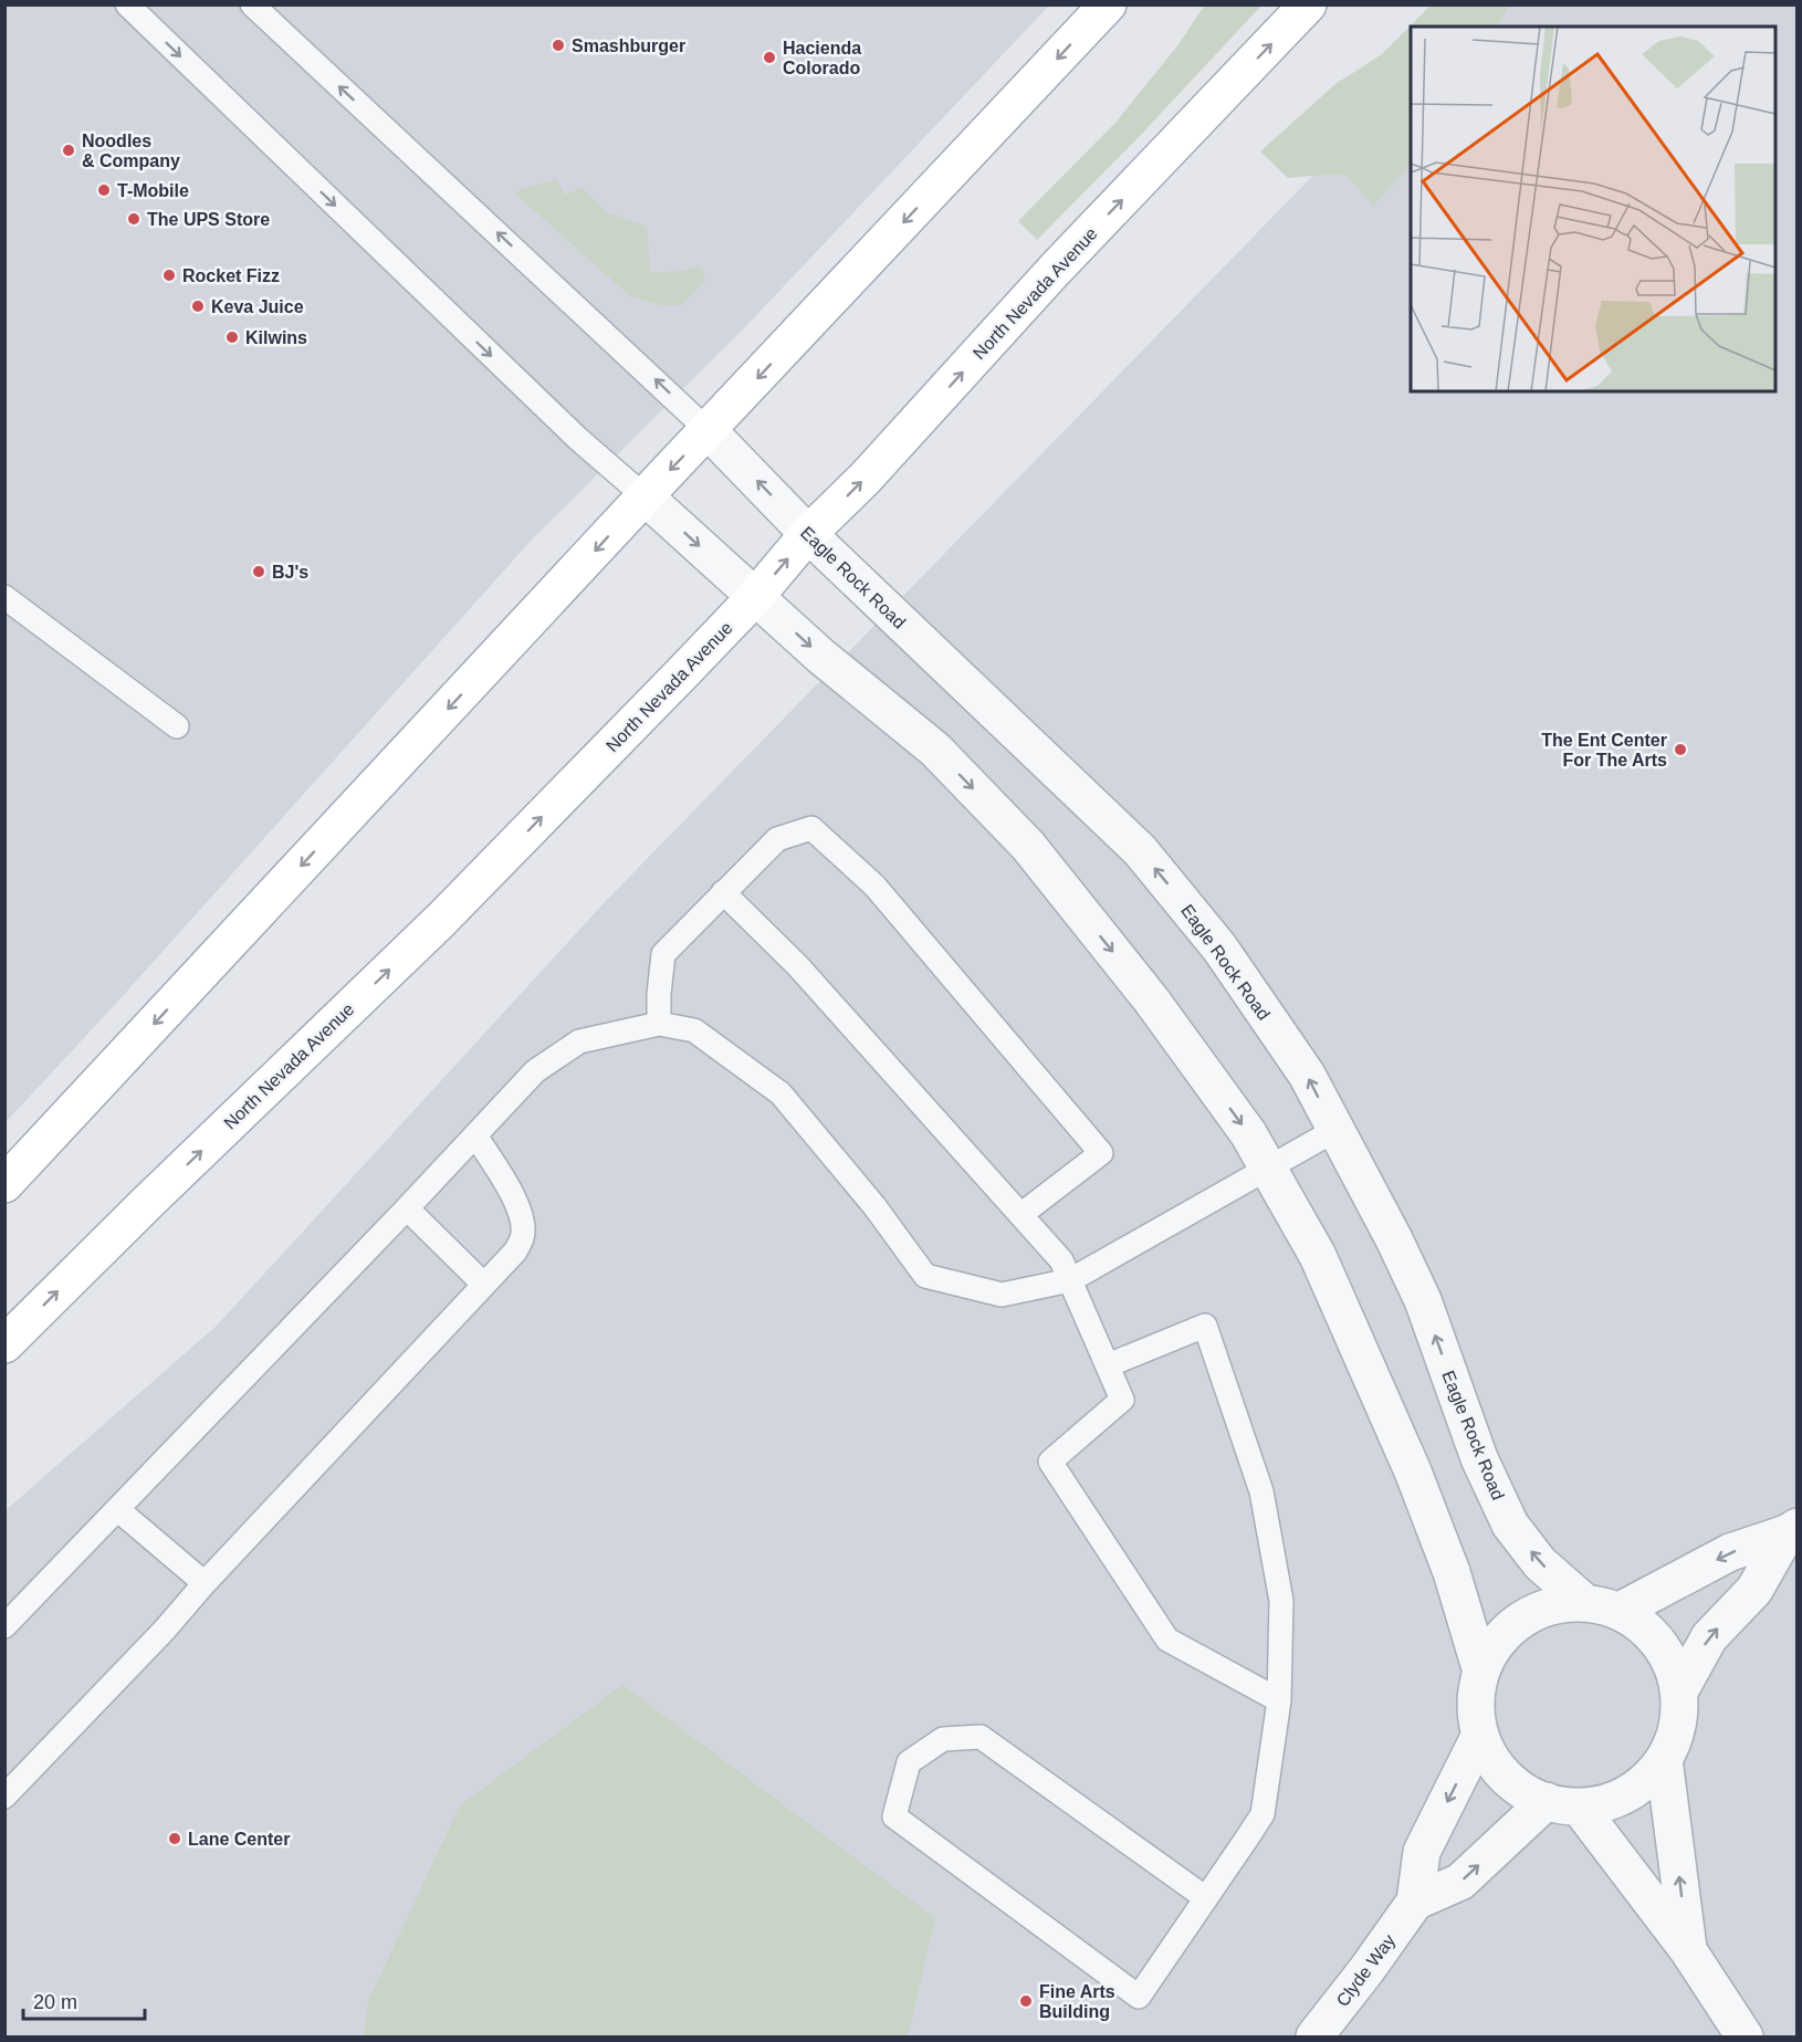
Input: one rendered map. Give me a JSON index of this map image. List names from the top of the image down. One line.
{"streets":{"main road":["North Nevada Avenue"],"street":["Eagle Rock Road","Clyde Way"]},"crossings":[["North Nevada Avenue","Eagle Rock Road"]],"places":["Smashburger","Hacienda Colorado","Noodles & Company","T-Mobile","The UPS Store","Rocket Fizz","Keva Juice","Kilwins","BJ's","The Ent Center For The Arts","Lane Center","Fine Arts Building"],"scale_bar":"20 m"}
